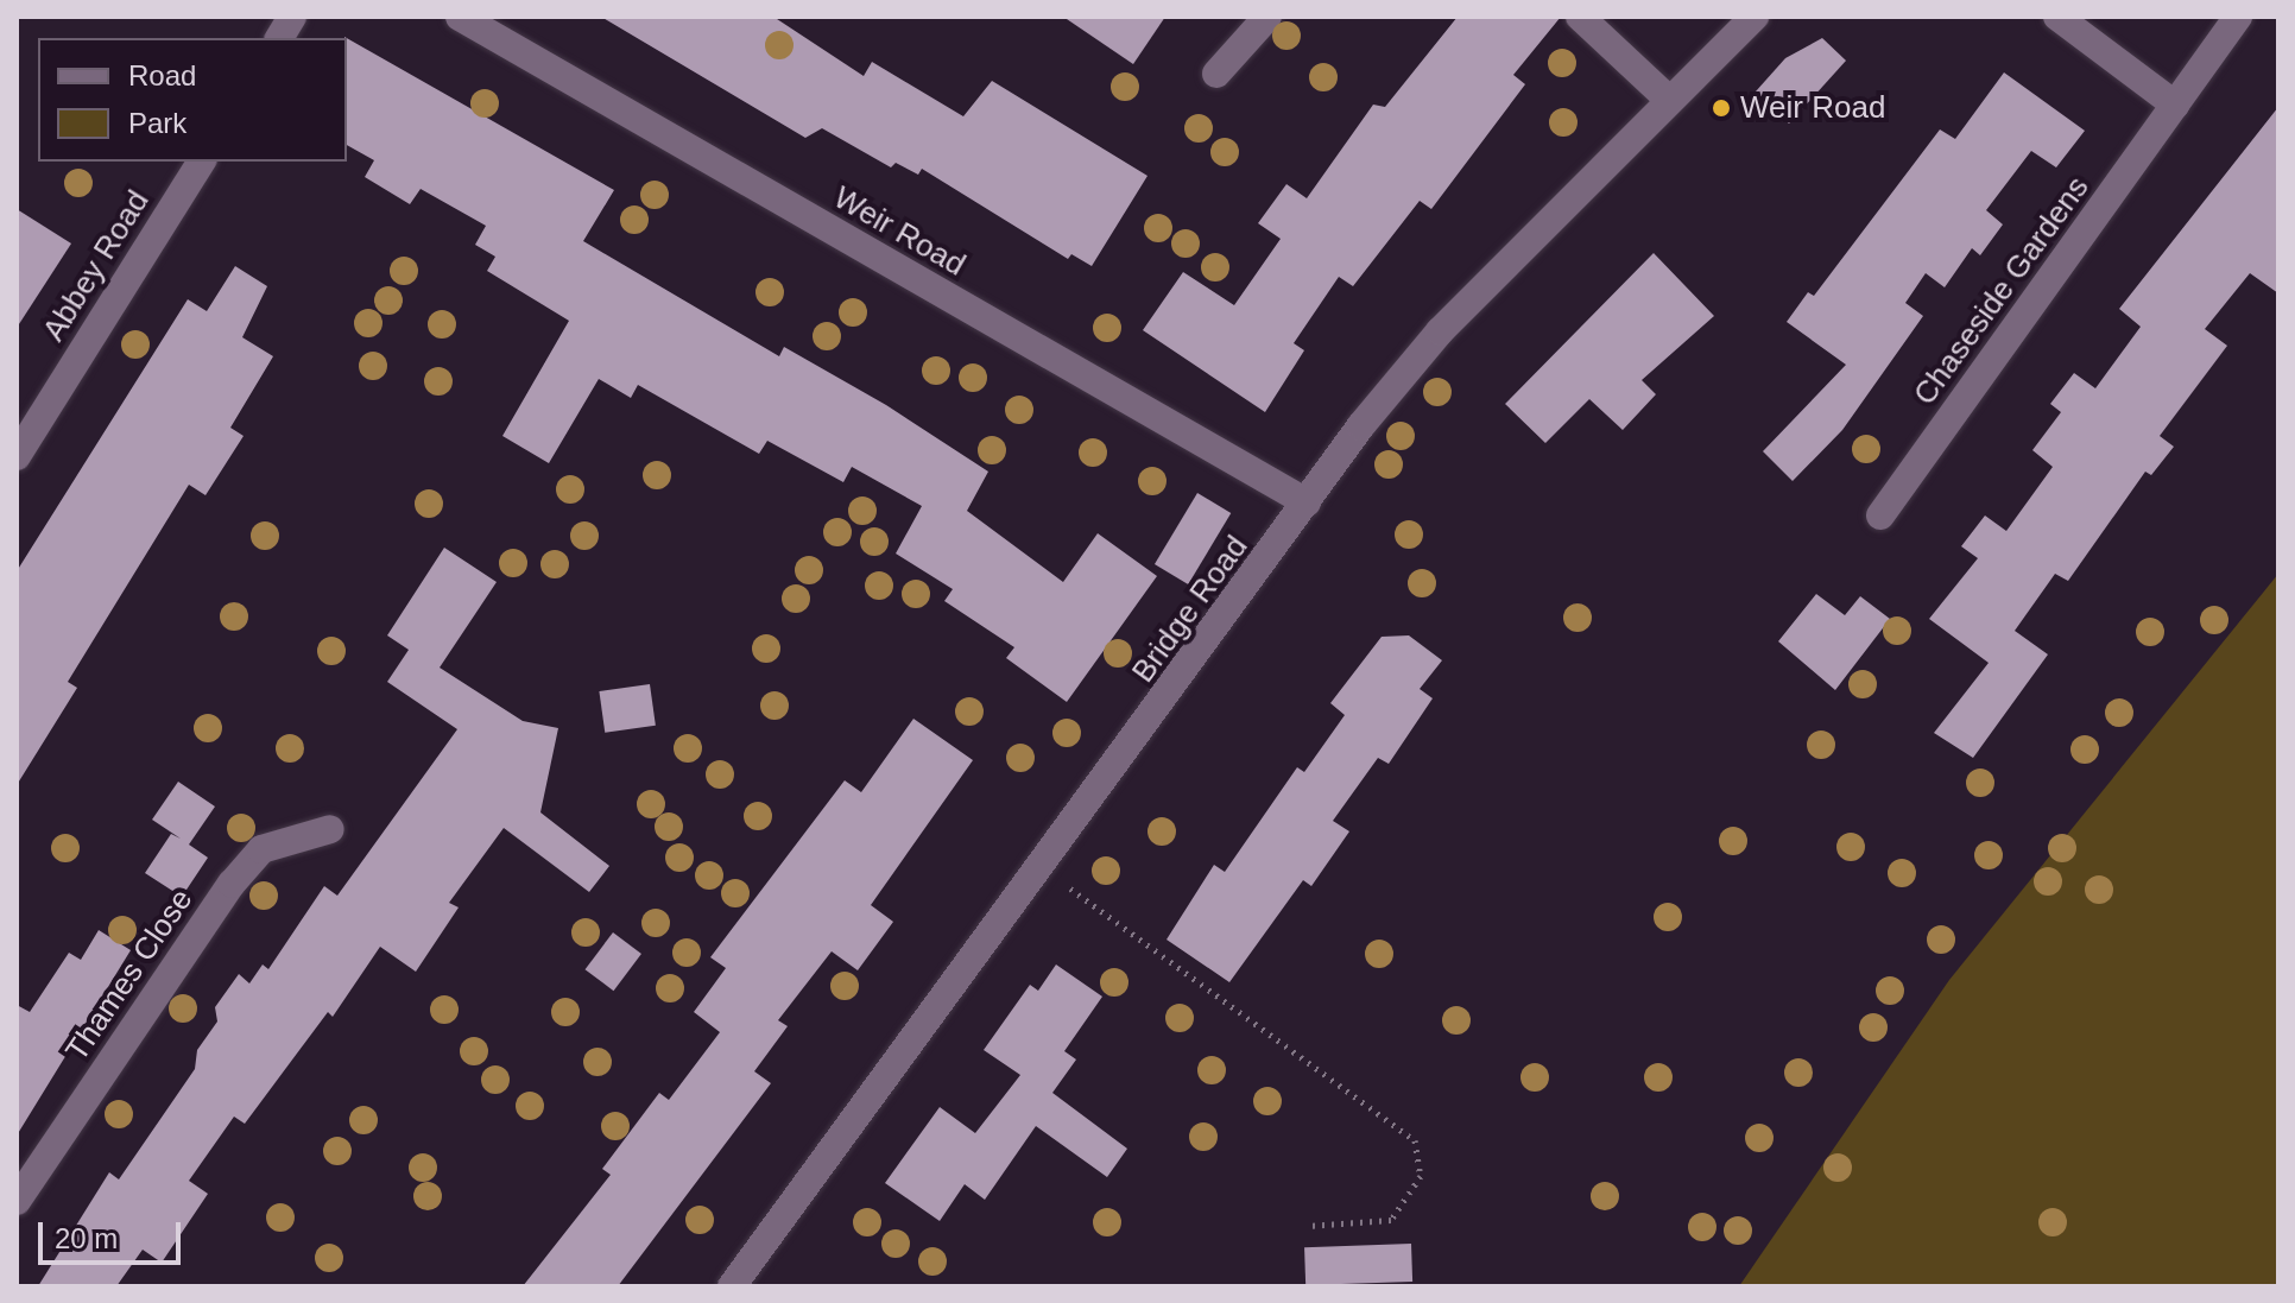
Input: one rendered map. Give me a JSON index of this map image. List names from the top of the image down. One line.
{"streets":{"main road":["Weir Road","Abbey Road","Chaseside Gardens","Bridge Road","Thames Close"]},"crossings":[["Weir Road","Bridge Road"]],"places":["Weir Road"],"legend":["Road","Park"],"scale_bar":"20 m"}
